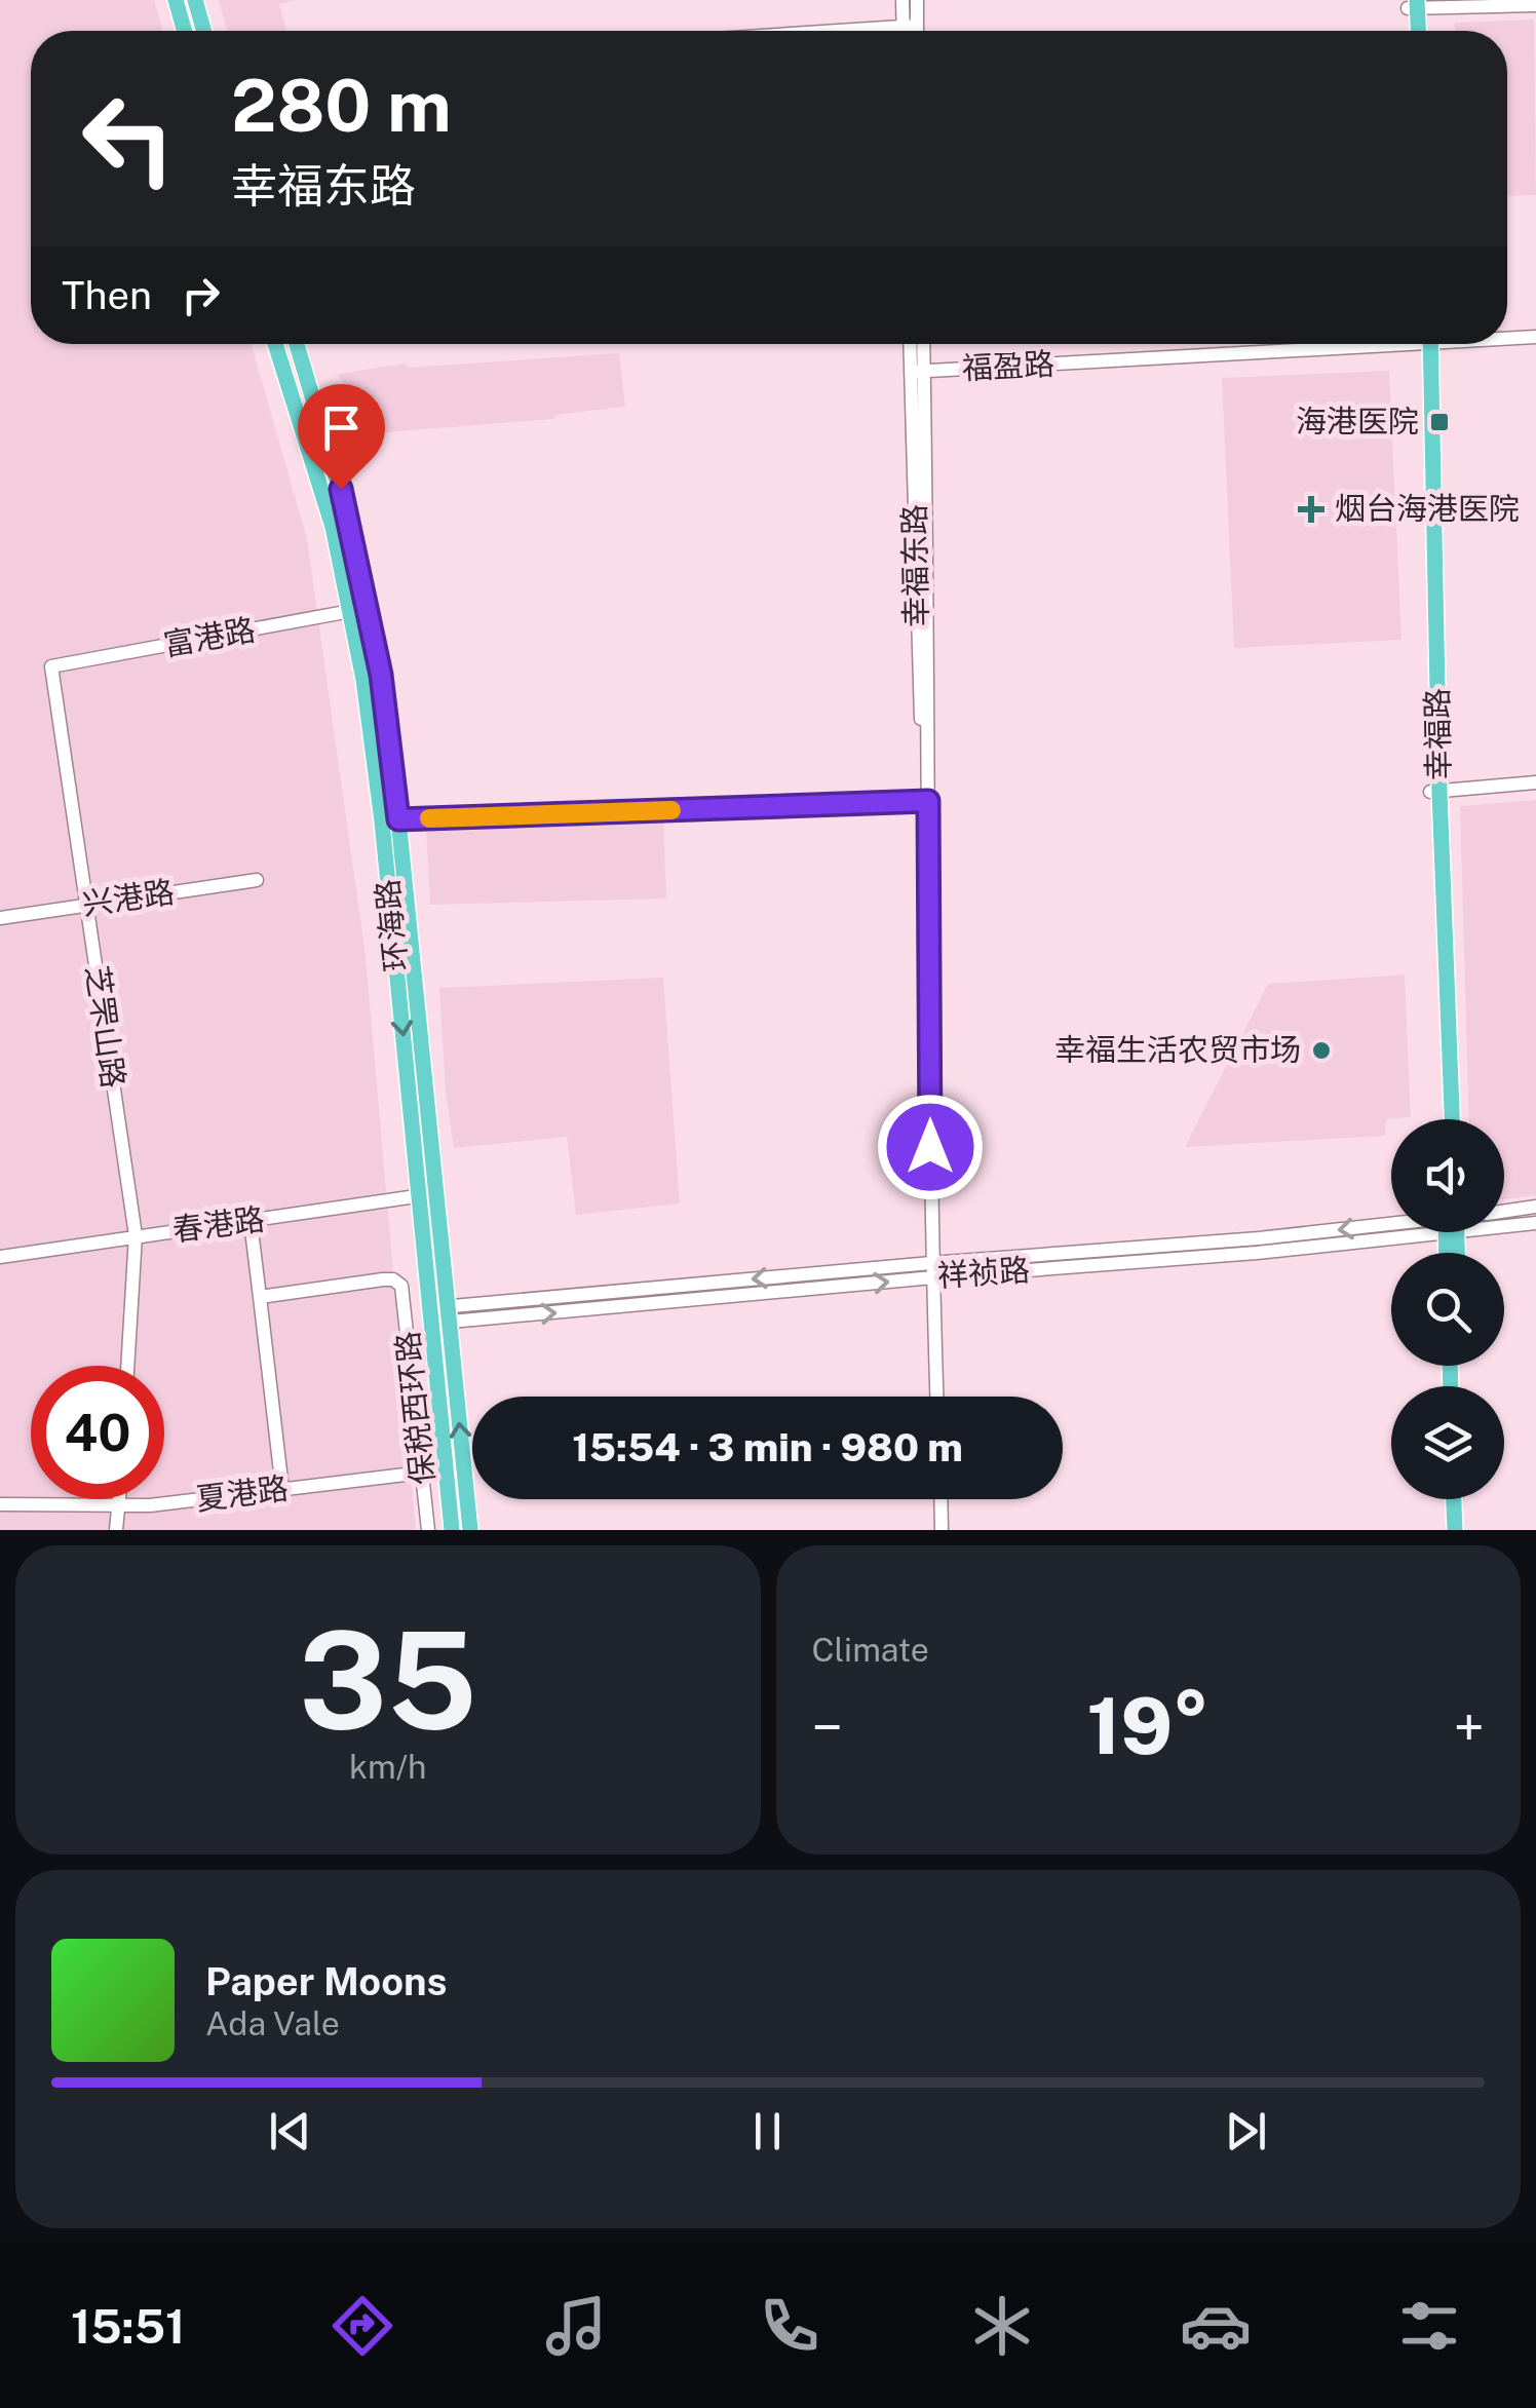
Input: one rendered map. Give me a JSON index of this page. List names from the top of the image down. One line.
{"streets":{"main road":["幸福路","环海路"],"street":["福盈路","幸福东路","富港路","兴港路","芝罘山路","春港路","祥祯路","保税西环路","夏港路"]},"crossings":[["福盈路","幸福东路"],["幸福东路","祥祯路"],["富港路","环海路"],["富港路","芝罘山路"],["兴港路","芝罘山路"],["环海路","春港路"],["环海路","祥祯路"],["芝罘山路","春港路"],["保税西环路","夏港路"]],"places":{"transit":["海港医院"],"health":["烟台海港医院"],"other":["幸福生活农贸市场"]},"page":{"turn":["280 m","幸福东路"],"then":"Then","limit":"40","trip":"15:54 · 3 min · 980 m","tile":[["35","km/h"],"Climate"],"heat":["−","19°","+"],"song":["Paper Moons","Ada Vale"],"tabs":"15:51"}}
